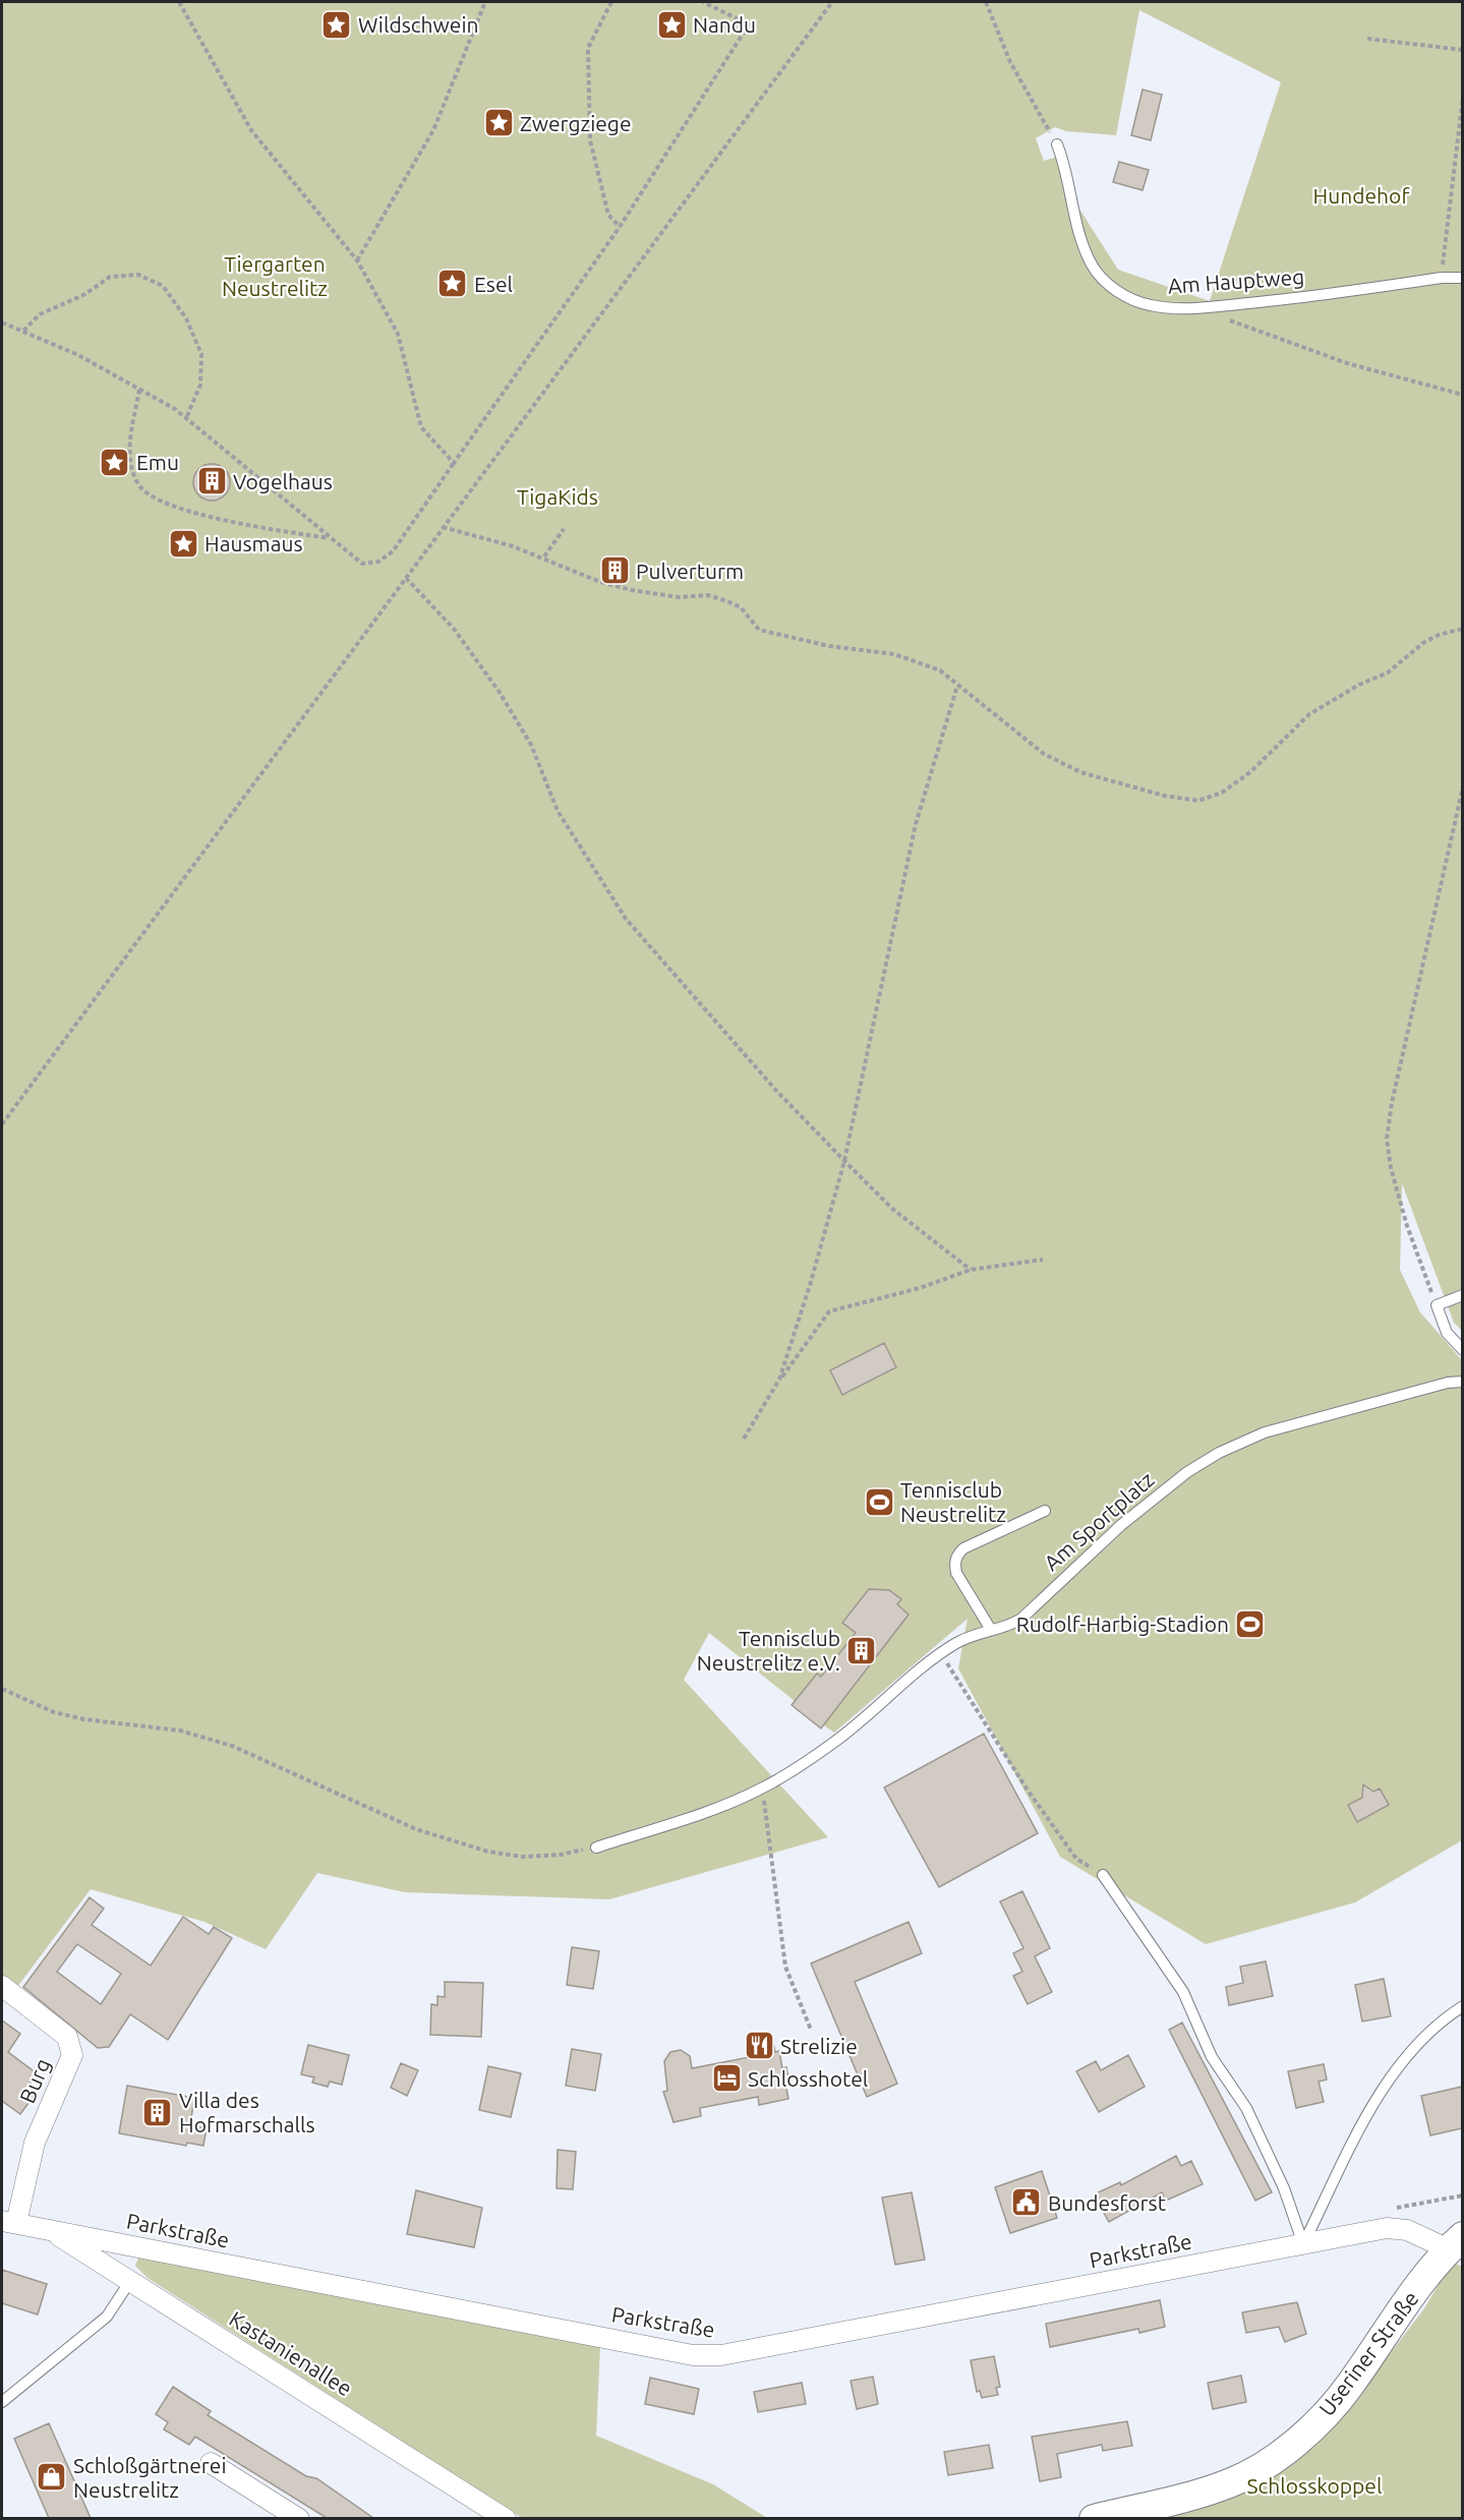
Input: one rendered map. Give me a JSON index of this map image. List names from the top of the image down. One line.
{"streets":{"main road":["Useriner Straße"],"street":["Burg","Parkstraße","Kastanienallee"],"lane":["Am Hauptweg","Am Sportplatz"]},"crossings":[["Burg","Parkstraße"],["Parkstraße","Kastanienallee"],["Parkstraße","Useriner Straße"]],"parks":["Hundehof","Tiergarten Neustrelitz","TigaKids","Schlosskoppel"],"places":{"place":["Wildschwein","Nandu","Zwergziege","Esel","Emu","Hausmaus"],"building":["Vogelhaus","Pulverturm","Tennisclub Neustrelitz e.V.","Villa des Hofmarschalls"],"sports":["Tennisclub Neustrelitz","Rudolf-Harbig-Stadion"],"restaurant":["Strelizie"],"hotel":["Schlosshotel"],"public building":["Bundesforst"],"shop":["Schloßgärtnerei Neustrelitz"]}}
